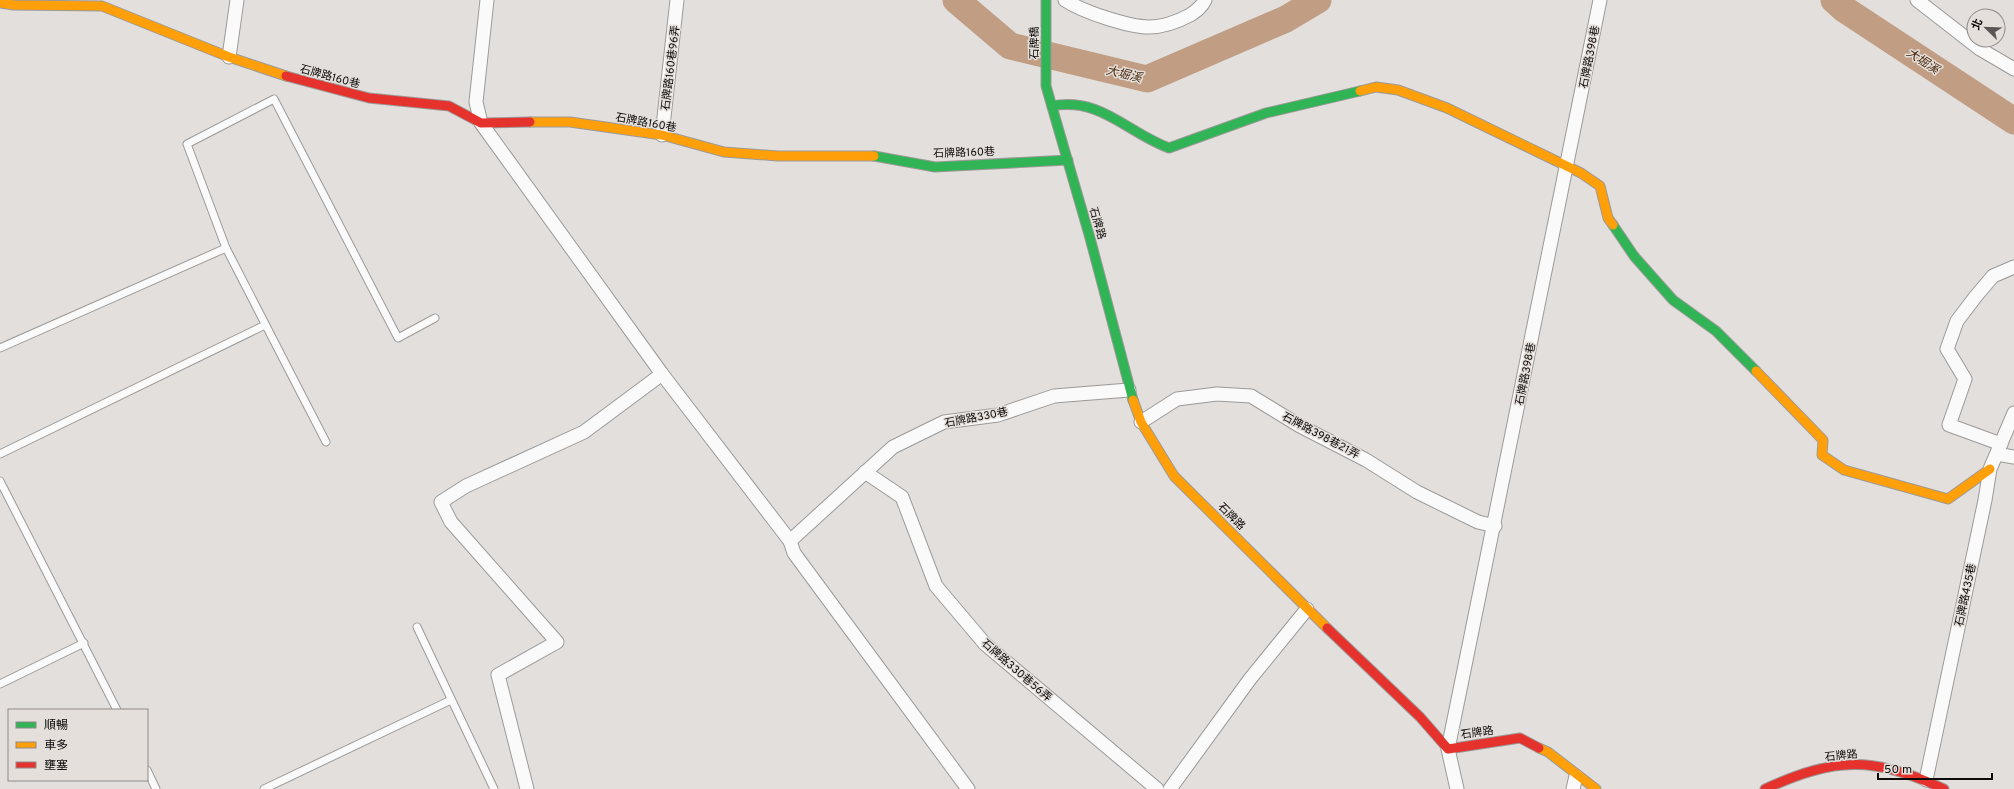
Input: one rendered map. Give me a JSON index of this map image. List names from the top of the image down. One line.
{"streets":{"street":["石牌橋","石牌路398巷","石牌路160巷96弄","石牌路160巷","石牌路","石牌路330巷","石牌路398巷21弄","石牌路435巷","石牌路330巷56弄"]},"crossings":[["石牌橋","石牌路"],["石牌路398巷","石牌路"],["石牌路398巷","石牌路398巷21弄"],["石牌路160巷96弄","石牌路160巷"],["石牌路160巷","石牌路"],["石牌路","石牌路330巷"],["石牌路","石牌路398巷21弄"],["石牌路","石牌路435巷"],["石牌路330巷","石牌路330巷56弄"]],"water":["大堀溪"],"legend":["順暢","車多","壅塞"],"scale_bar":"50 m","north":"top left"}
